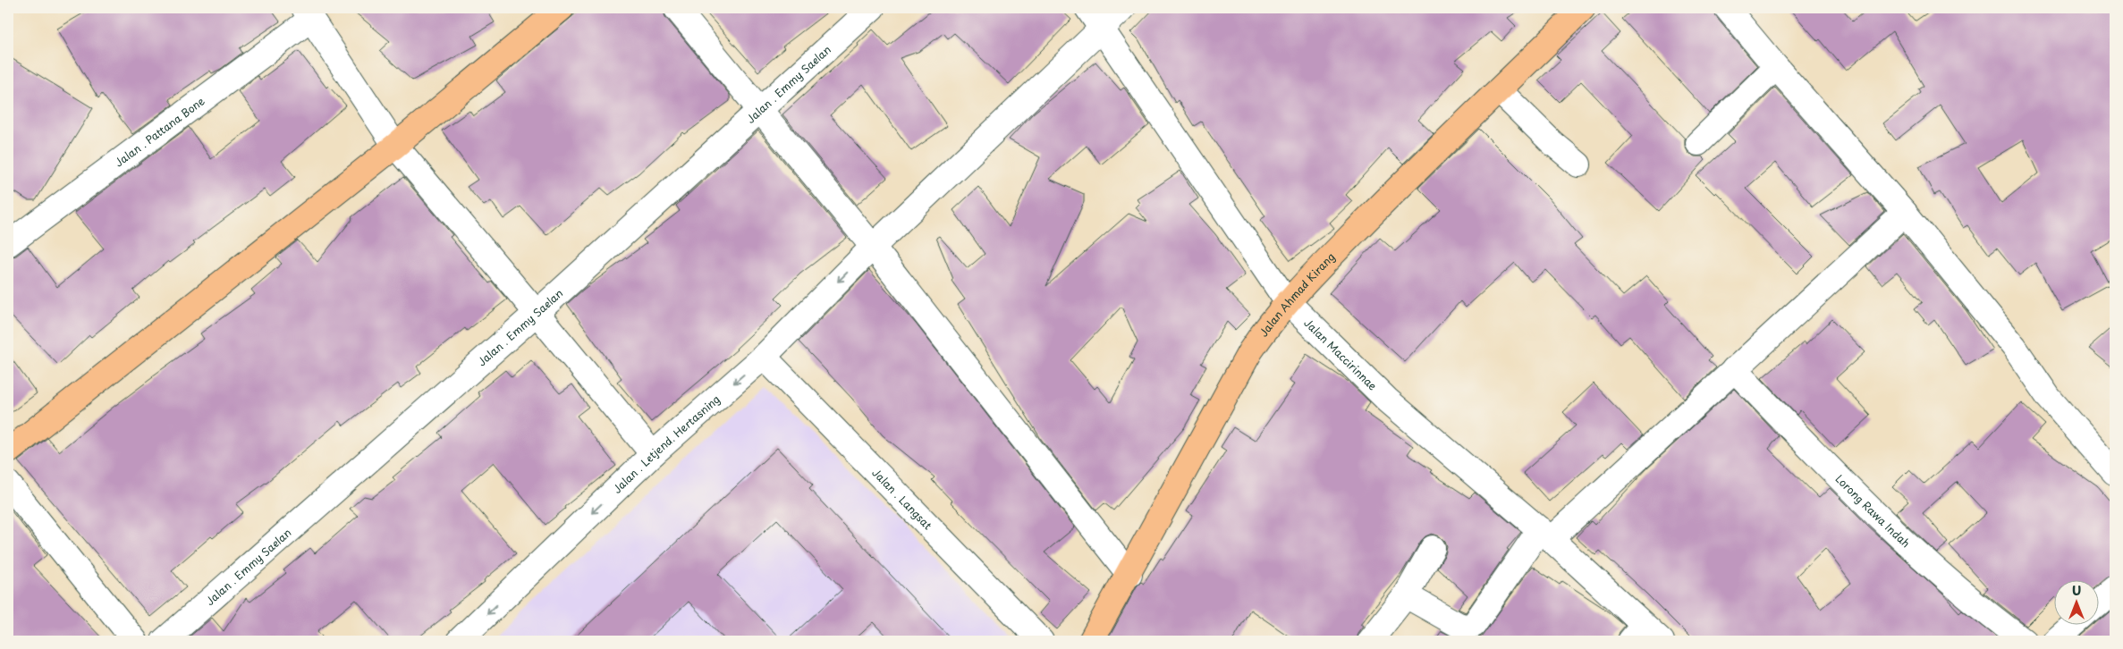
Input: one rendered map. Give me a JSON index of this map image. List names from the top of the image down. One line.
{"streets":{"main road":["Jalan Ahmad Kirang"],"street":["Jalan . Emmy Saelan","Jalan . Pattana Bone","Jalan Maccirinnae","Jalan . Letjend. Hertasning","Jalan . Langsat","Lorong Rawa Indah"]},"crossings":[["Jalan Ahmad Kirang","Jalan Maccirinnae"],["Jalan Maccirinnae","Jalan . Letjend. Hertasning"],["Jalan . Letjend. Hertasning","Jalan . Langsat"]],"one_way":["Jalan . Letjend. Hertasning"],"north":"top"}
